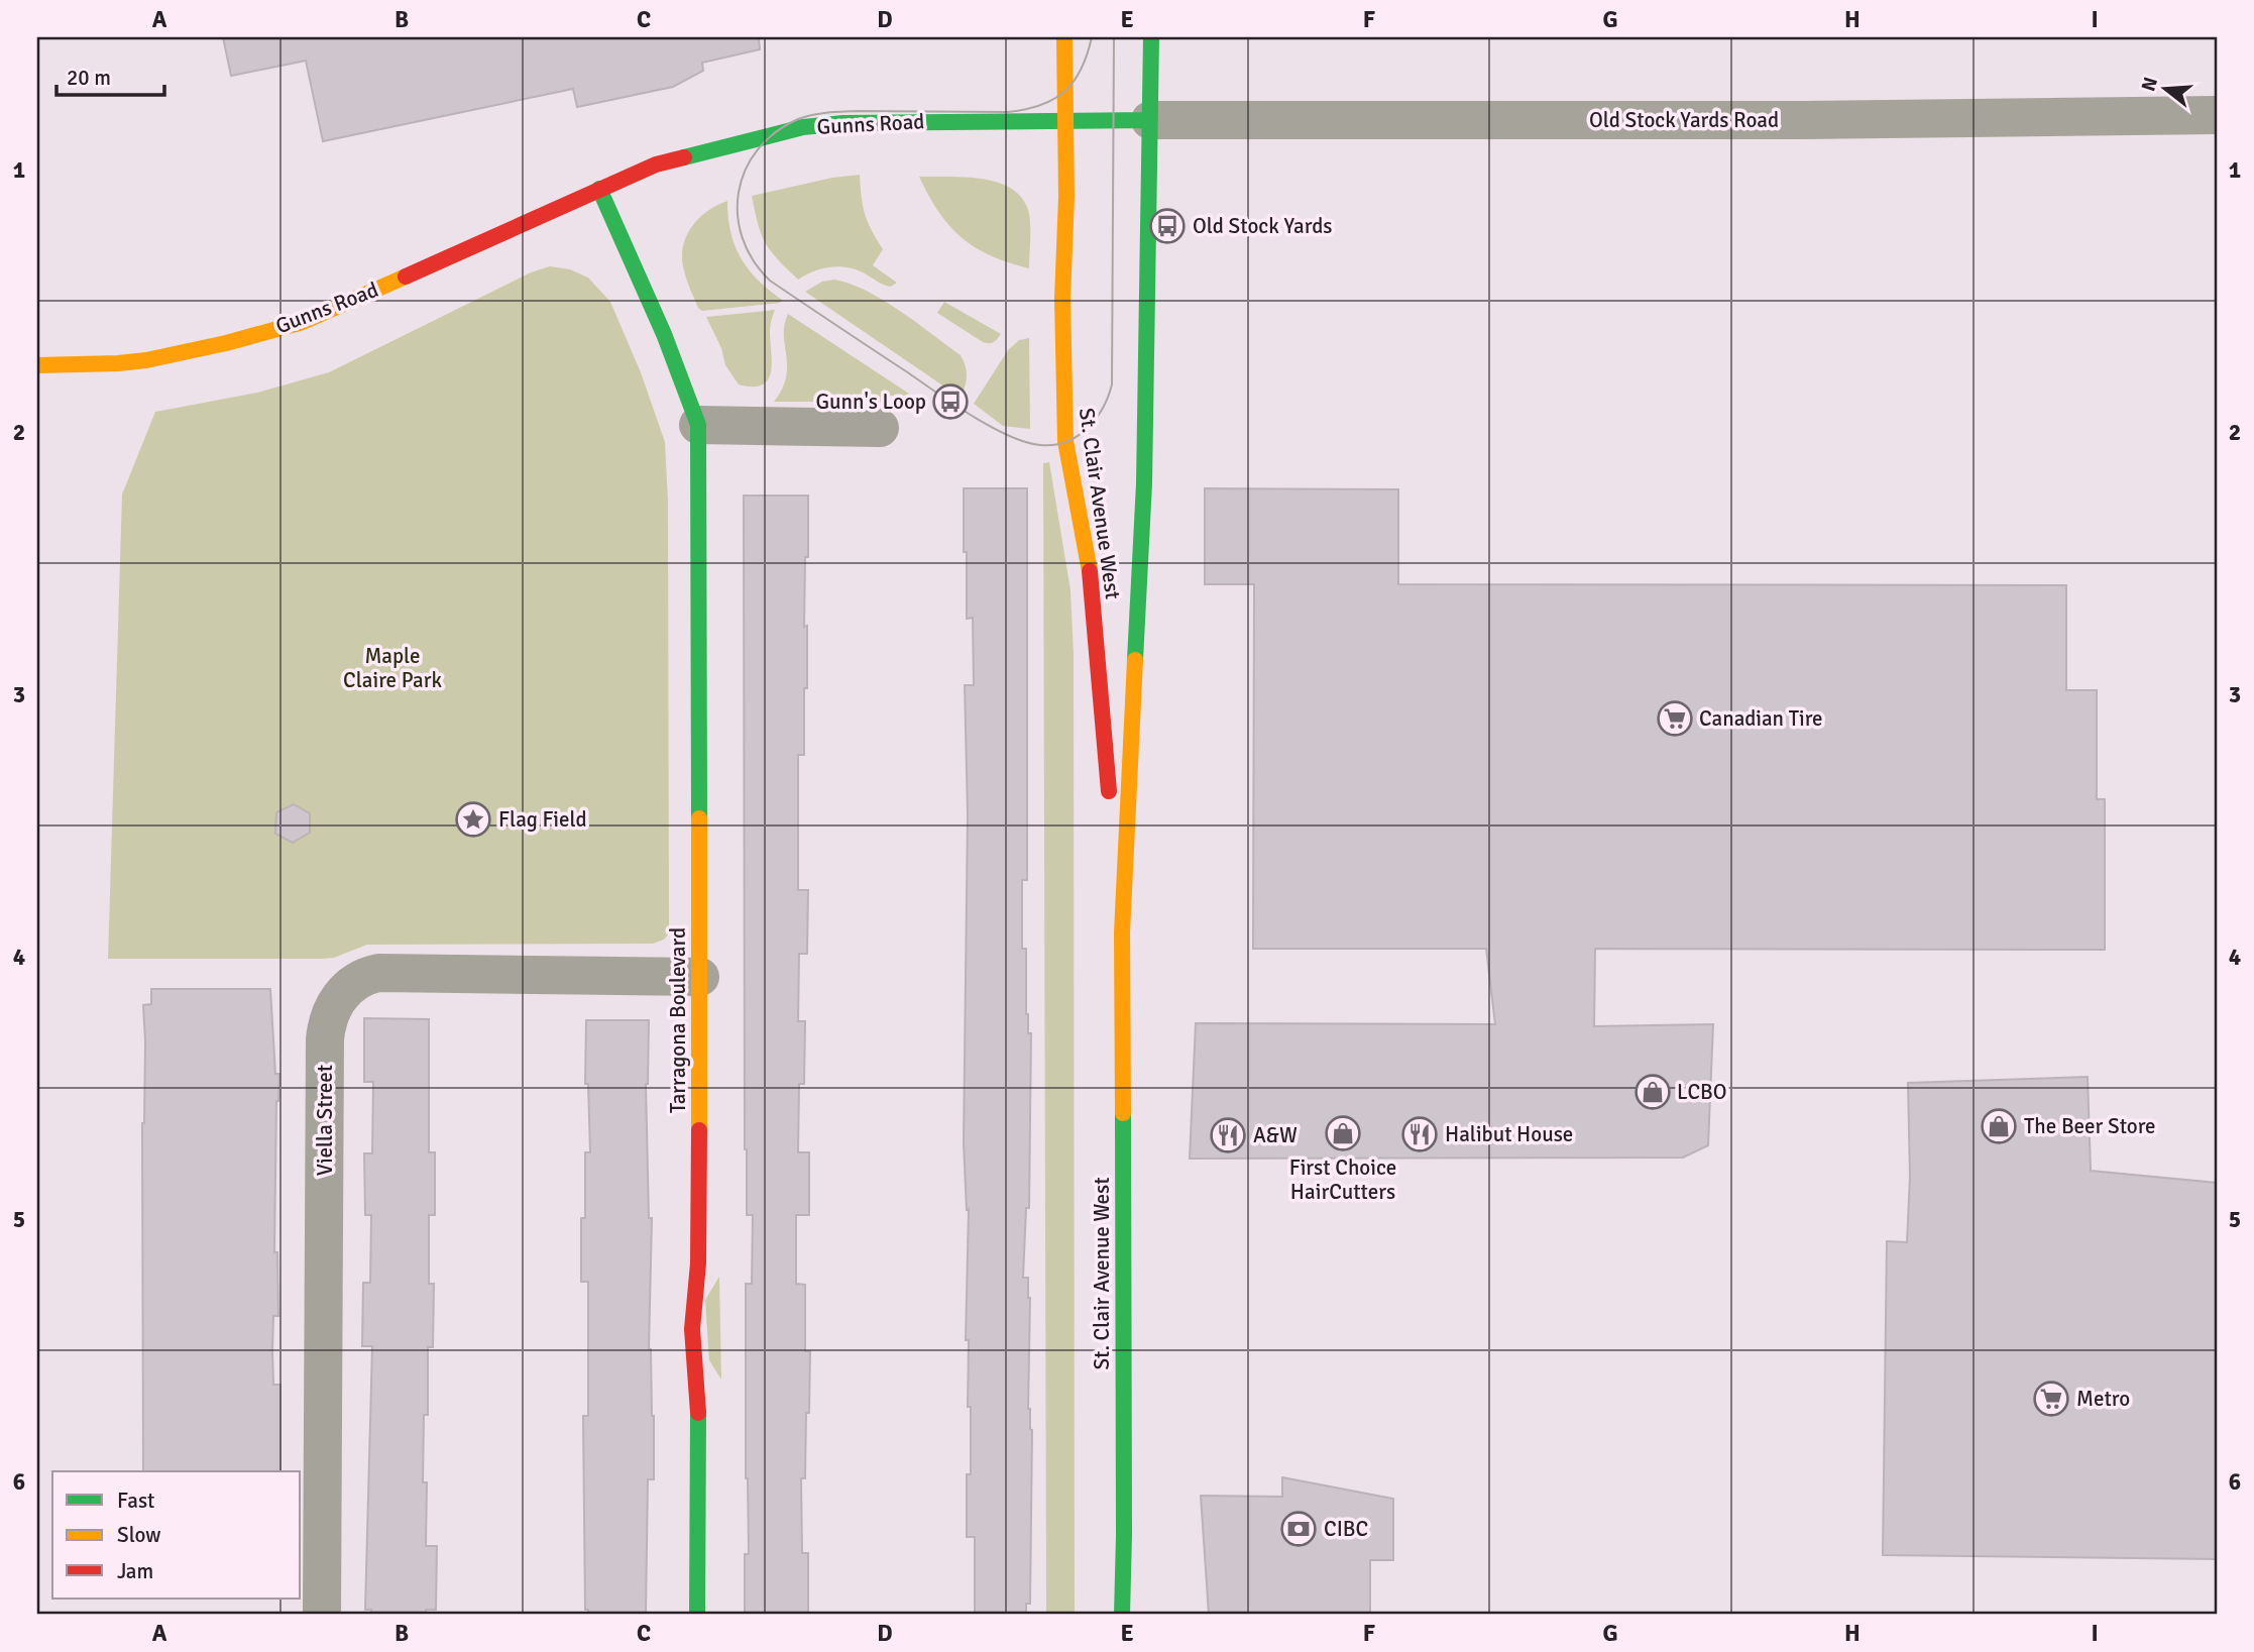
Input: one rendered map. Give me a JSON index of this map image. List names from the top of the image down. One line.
{"streets":{"street":["Old Stock Yards Road","Gunns Road","St. Clair Avenue West","Tarragona Boulevard","Viella Street"]},"crossings":[["Old Stock Yards Road","Gunns Road"],["Old Stock Yards Road","St. Clair Avenue West"],["Gunns Road","St. Clair Avenue West"],["Tarragona Boulevard","Viella Street"]],"parks":["Maple Claire Park"],"places":{"bus stop":["Old Stock Yards","Gunn's Loop"],"supermarket":["Canadian Tire","Metro"],"place":["Flag Field"],"shop":["LCBO","The Beer Store","First Choice HairCutters"],"restaurant":["Halibut House","A&W"],"bank":["CIBC"]},"legend":["Fast","Slow","Jam"],"scale_bar":"20 m","north":"left","grid":{"columns":["A","B","C","D","E","F","G","H","I"],"rows":["1","2","3","4","5","6"]}}
